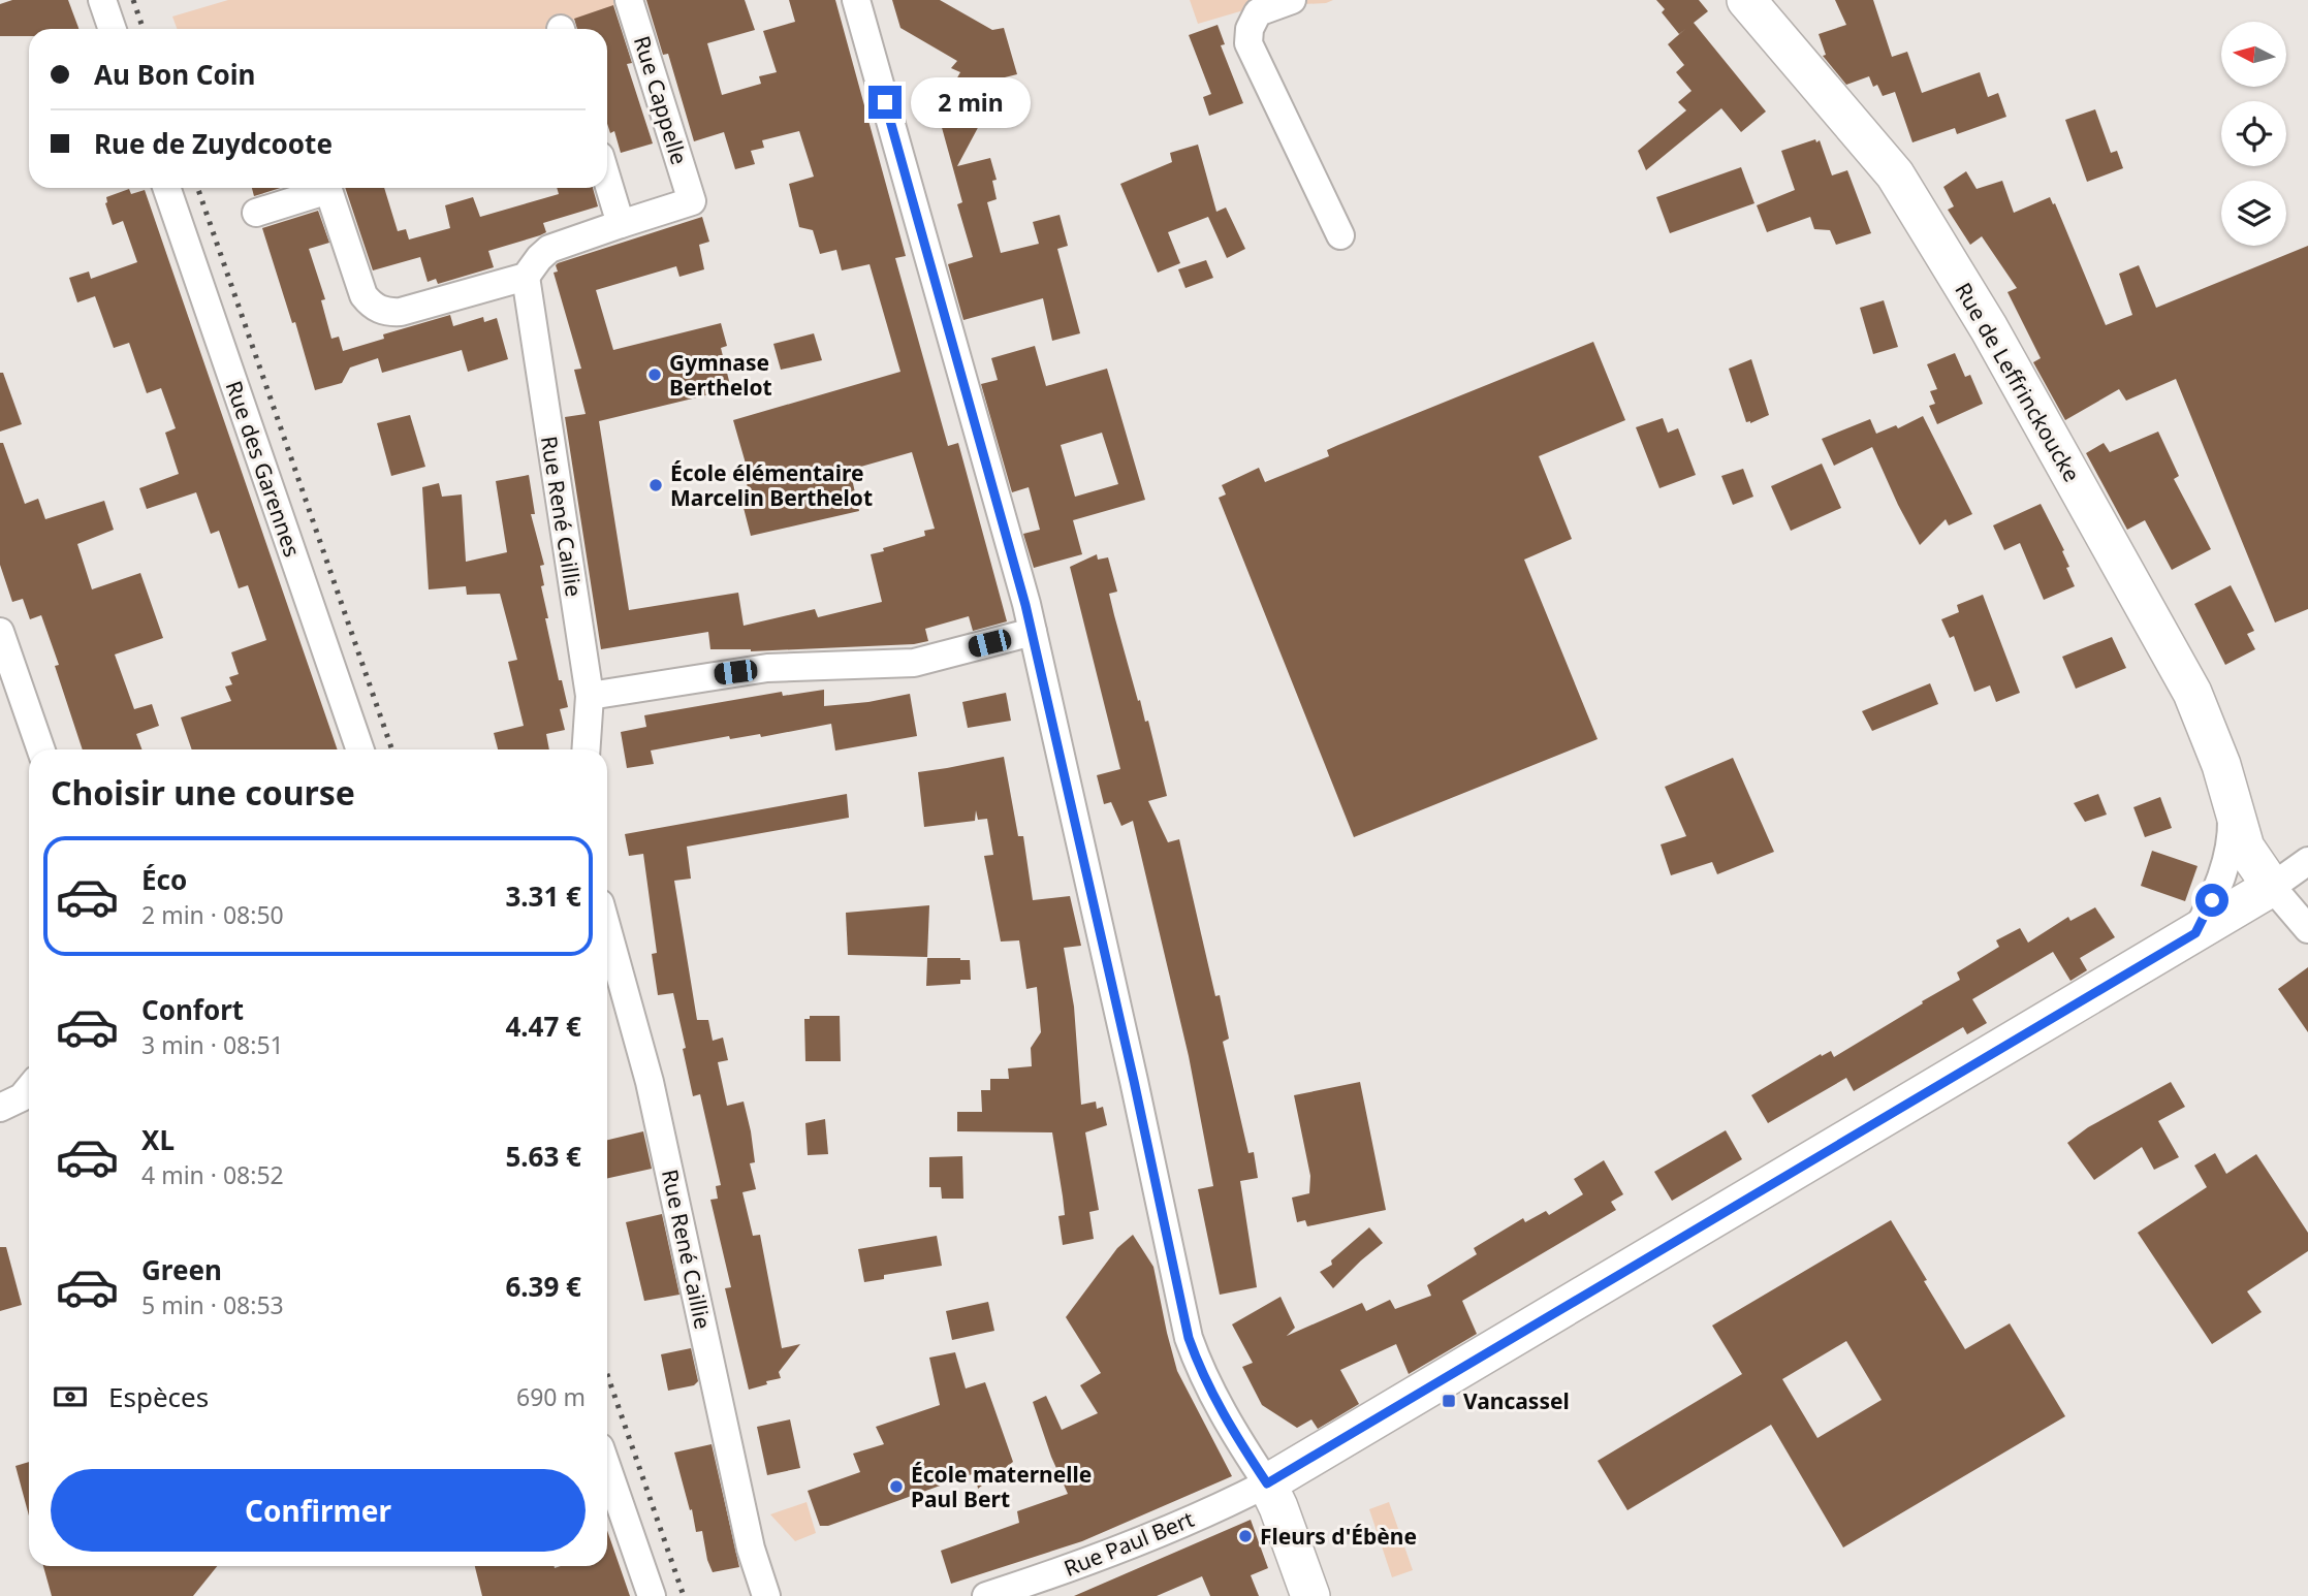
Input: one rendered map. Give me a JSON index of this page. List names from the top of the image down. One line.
{"streets":{"street":["Rue Cappelle","Rue de Leffrinckoucke","Rue des Garennes","Rue René Caillie","Rue Paul Bert"]},"places":{"other":["Gymnase Berthelot","École élémentaire Marcelin Berthelot","École maternelle Paul Bert","Fleurs d'Ébène"],"transit":["Vancassel"]},"north":"left","page":{"banner":["Au Bon Coin","Rue de Zuydcoote"],"bubble":"2 min","heading":"Choisir une course","list":[{"name":"Éco","note":"2 min · 08:50","value":"3.31 €"},{"name":"Confort","note":"3 min · 08:51","value":"4.47 €"},{"name":"XL","note":"4 min · 08:52","value":"5.63 €"},{"name":"Green","note":"5 min · 08:53","value":"6.39 €"}],"pay":["Espèces","690 m"],"buttons":"Confirmer"}}
